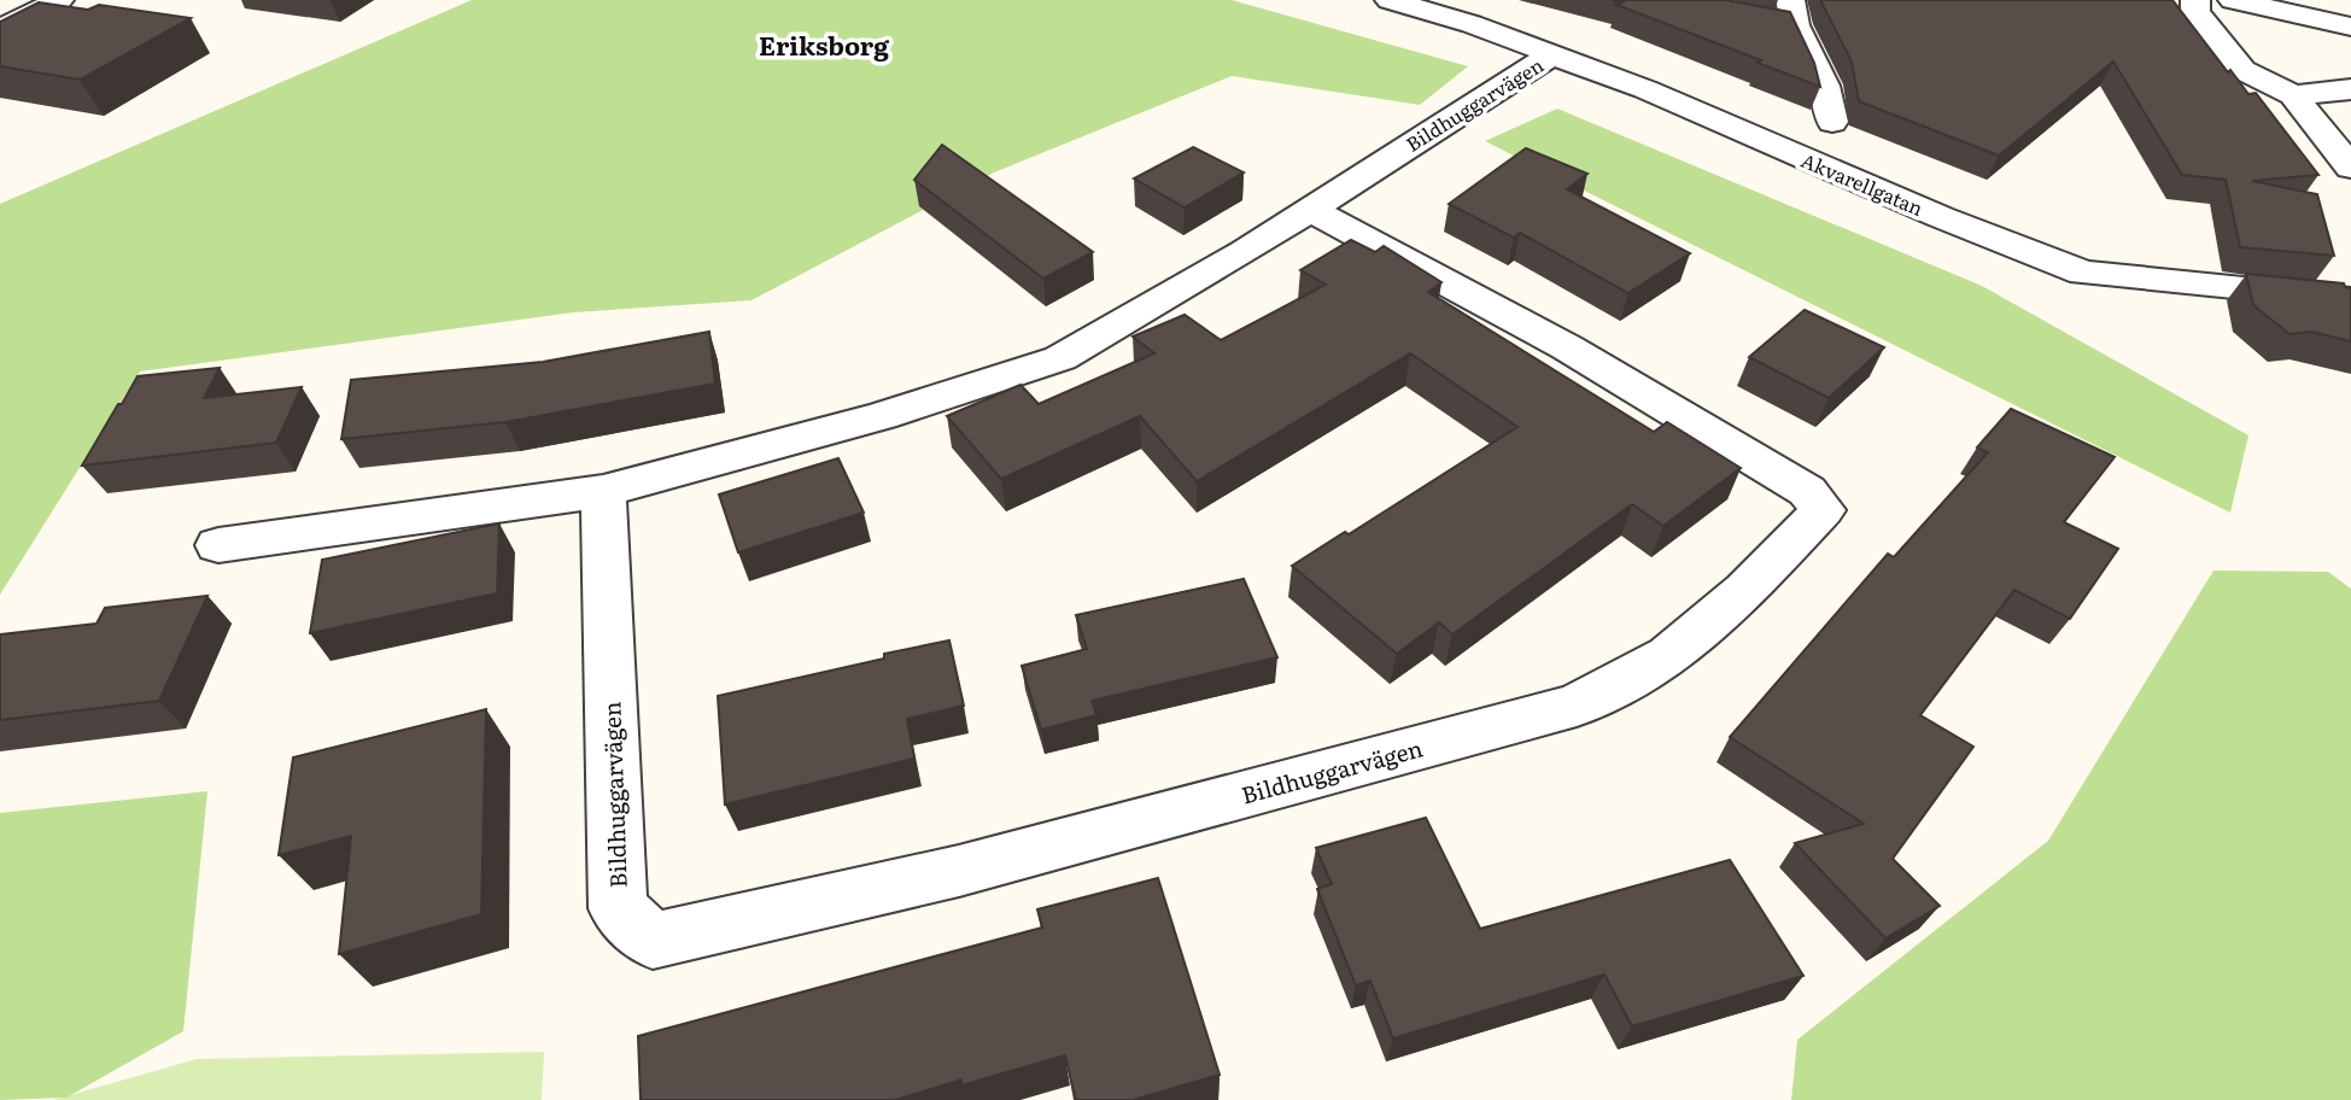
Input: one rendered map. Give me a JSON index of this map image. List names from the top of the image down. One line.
{"streets":{"street":["Bildhuggarvägen","Akvarellgatan"]},"crossings":[["Bildhuggarvägen","Akvarellgatan"]],"districts":["Eriksborg"]}
